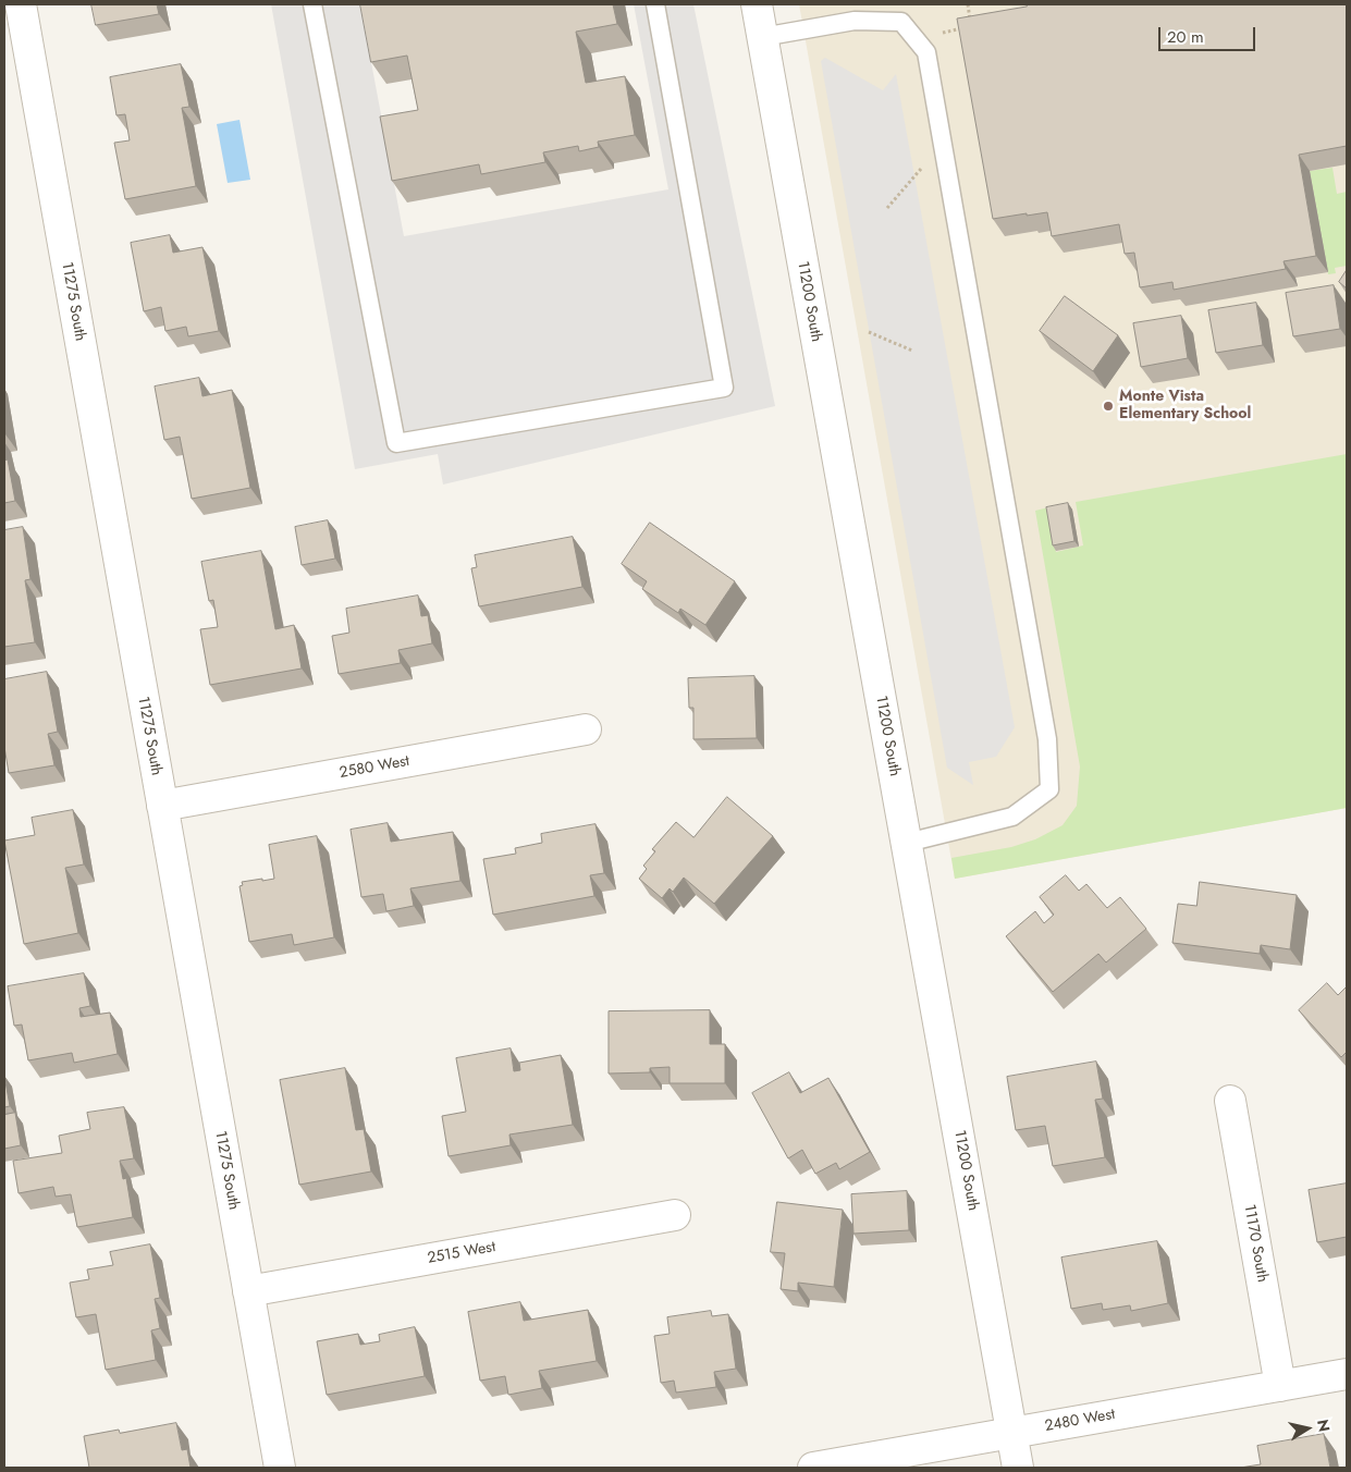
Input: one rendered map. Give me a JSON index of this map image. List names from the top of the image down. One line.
{"streets":{"street":["11275 South","11200 South","2580 West","11170 South","2515 West","2480 West"]},"crossings":[["11275 South","2580 West"],["11275 South","2515 West"],["11200 South","2480 West"],["11170 South","2480 West"]],"places":["Monte Vista Elementary School"],"scale_bar":"20 m","north":"right"}
